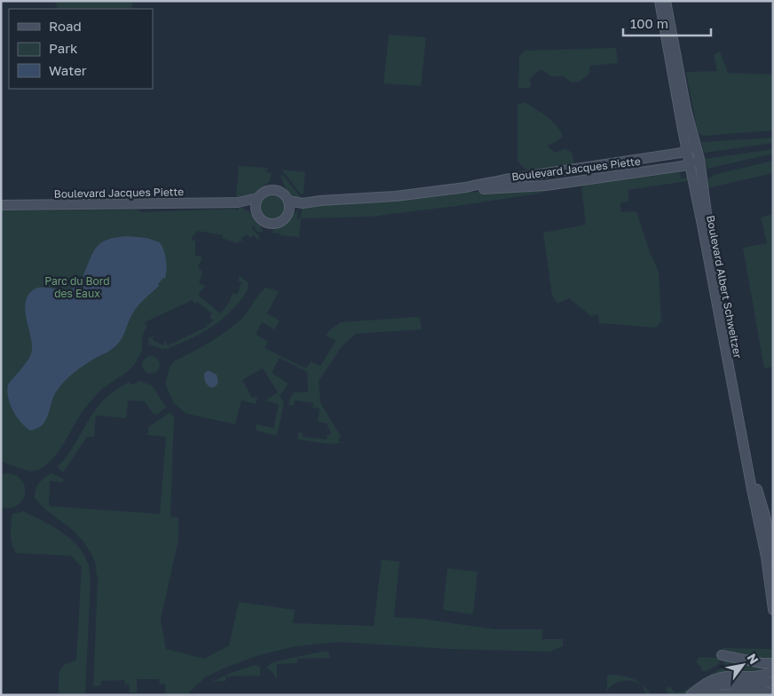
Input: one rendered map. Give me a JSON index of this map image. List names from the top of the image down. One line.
{"streets":{"main road":["Boulevard Jacques Piette","Boulevard Albert Schweitzer"]},"crossings":[["Boulevard Jacques Piette","Boulevard Albert Schweitzer"]],"parks":["Parc du Bord des Eaux"],"legend":["Road","Park","Water"],"scale_bar":"100 m","north":"top right"}
